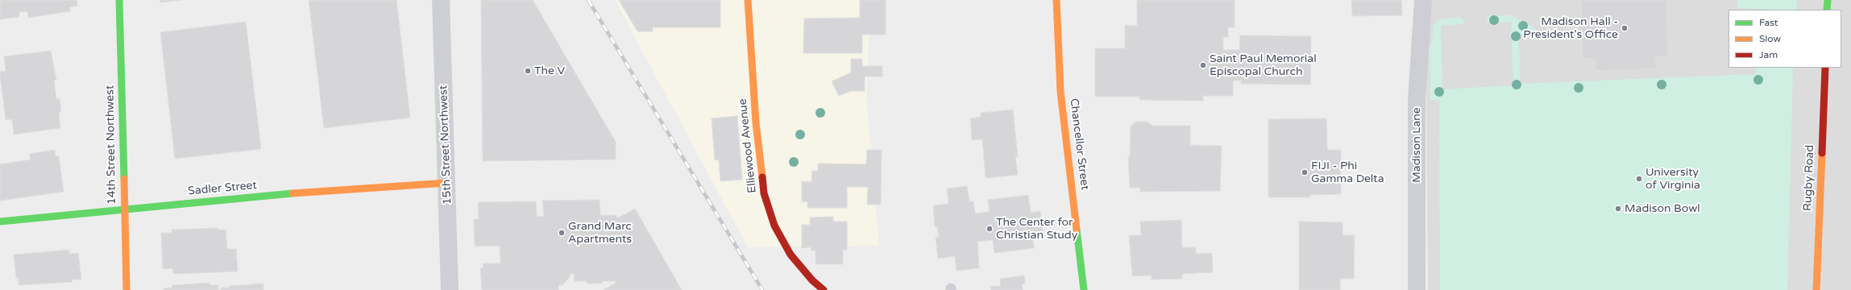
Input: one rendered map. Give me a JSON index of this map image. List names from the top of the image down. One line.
{"streets":{"street":["Chancellor Street","14th Street Northwest","15th Street Northwest","Madison Lane","Elliewood Avenue","Rugby Road","Sadler Street"]},"crossings":[["14th Street Northwest","Sadler Street"],["15th Street Northwest","Sadler Street"]],"places":["Madison Hall - President's Office","Saint Paul Memorial Episcopal Church","The V","FIJI - Phi Gamma Delta","University of Virginia","Madison Bowl","The Center for Christian Study","Grand Marc Apartments"],"legend":["Fast","Slow","Jam"]}
